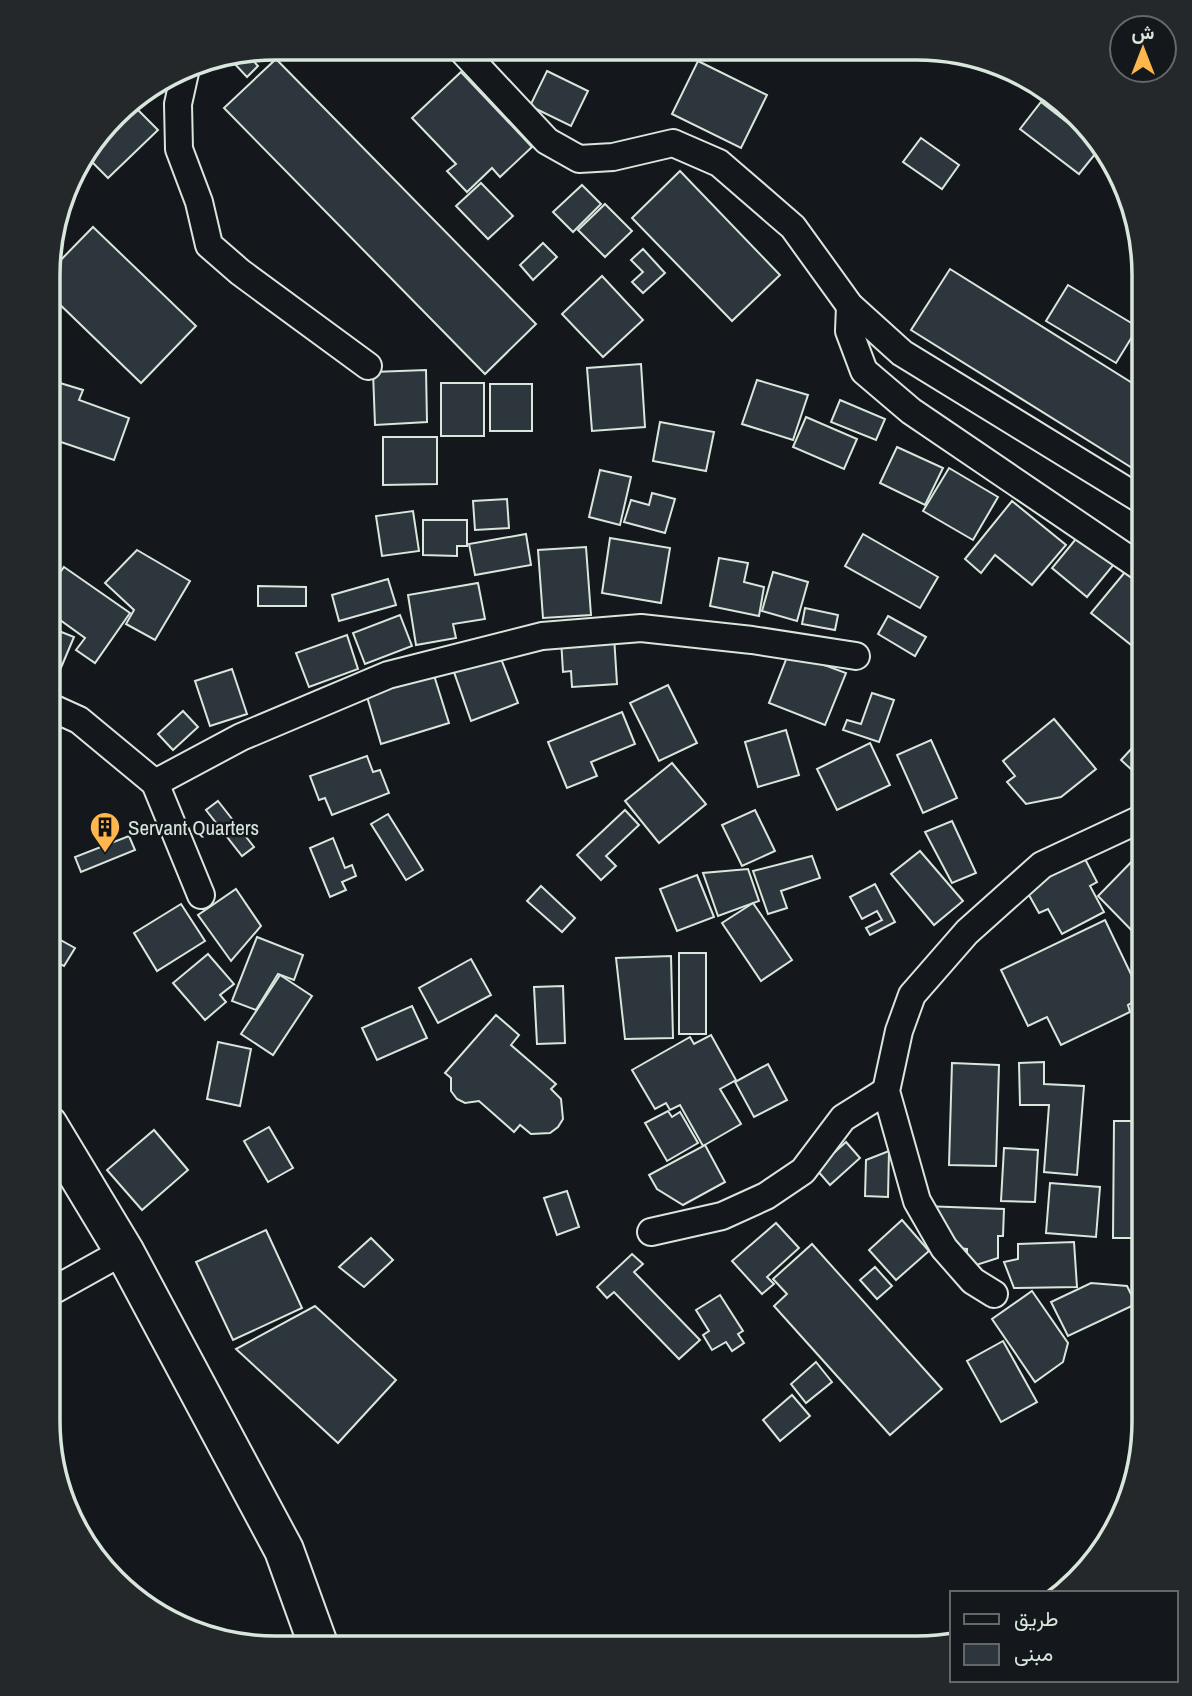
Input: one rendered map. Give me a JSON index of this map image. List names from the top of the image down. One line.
{"places":{"building":["Servant Quarters"]},"legend":["طريق","مبنى"],"north":"top"}
